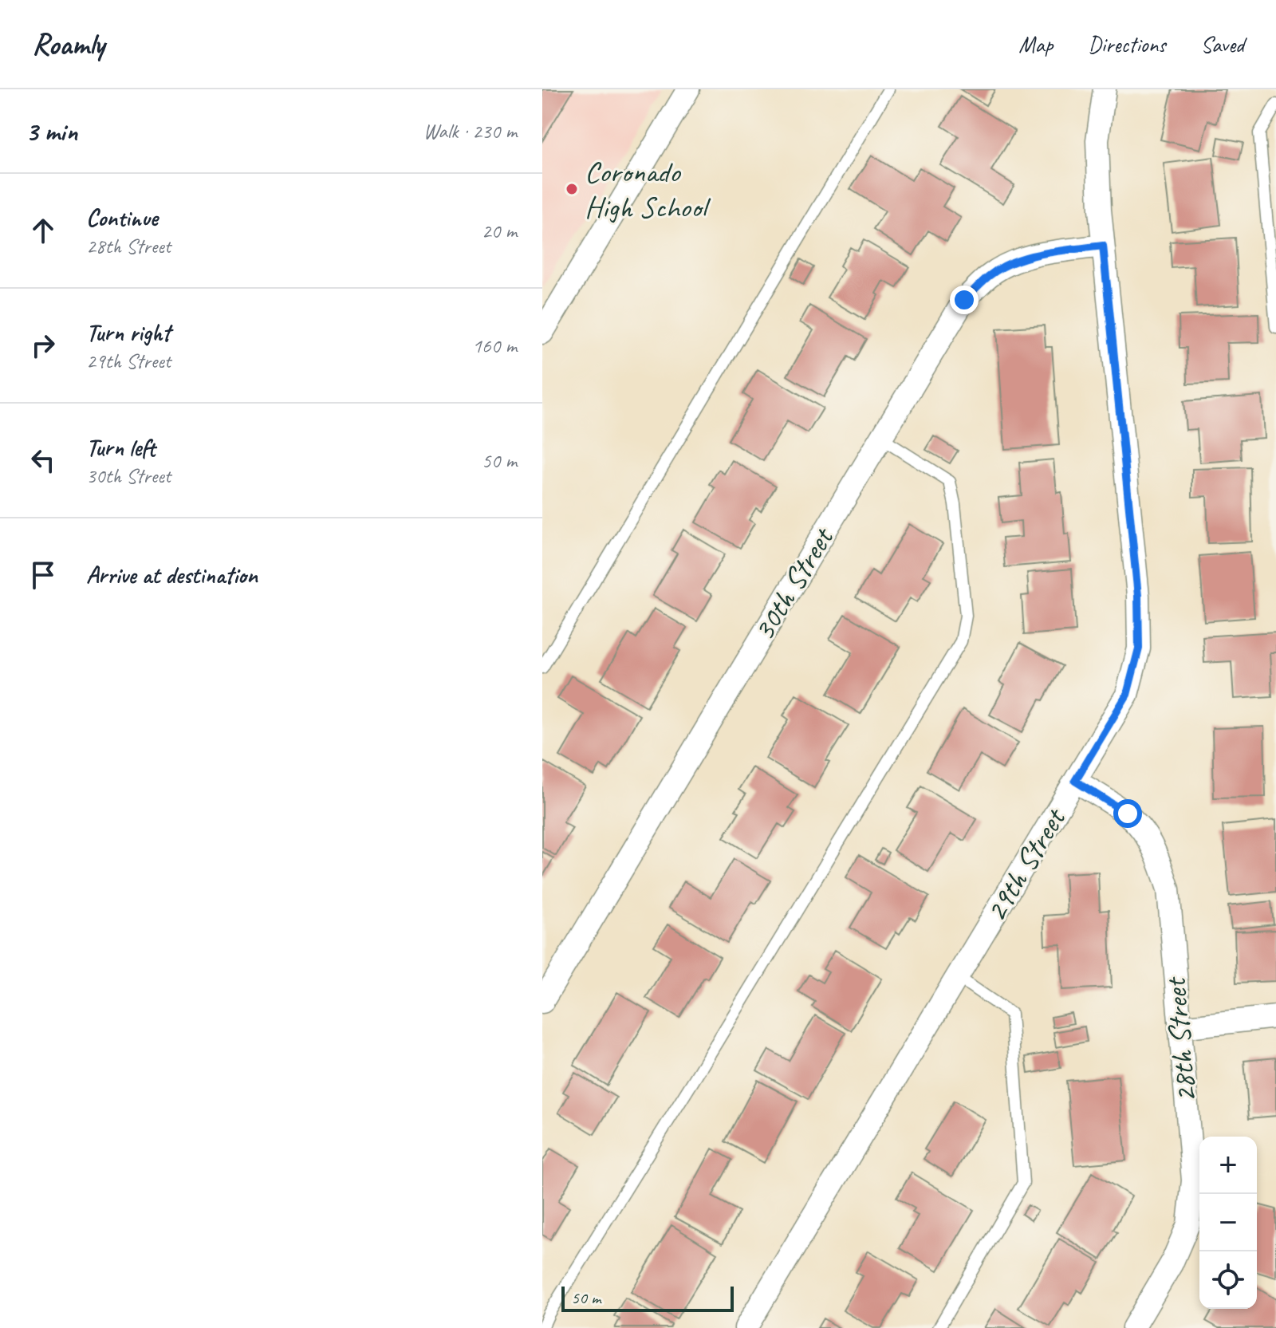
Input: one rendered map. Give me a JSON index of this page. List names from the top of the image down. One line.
{"streets":{"street":["30th Street","29th Street","28th Street"]},"crossings":[["30th Street","29th Street"],["29th Street","28th Street"]],"places":["Coronado High School"],"scale_bar":"50 m","page":{"header":"Roamly","nav":["Map","Directions","Saved"],"heading":["3 min","Walk · 230 m"],"list":[["Continue","28th Street","20 m"],["Turn right","29th Street","160 m"],["Turn left","30th Street","50 m"],"Arrive at destination"],"map_buttons":["+","−"],"scale":"50 m"}}
